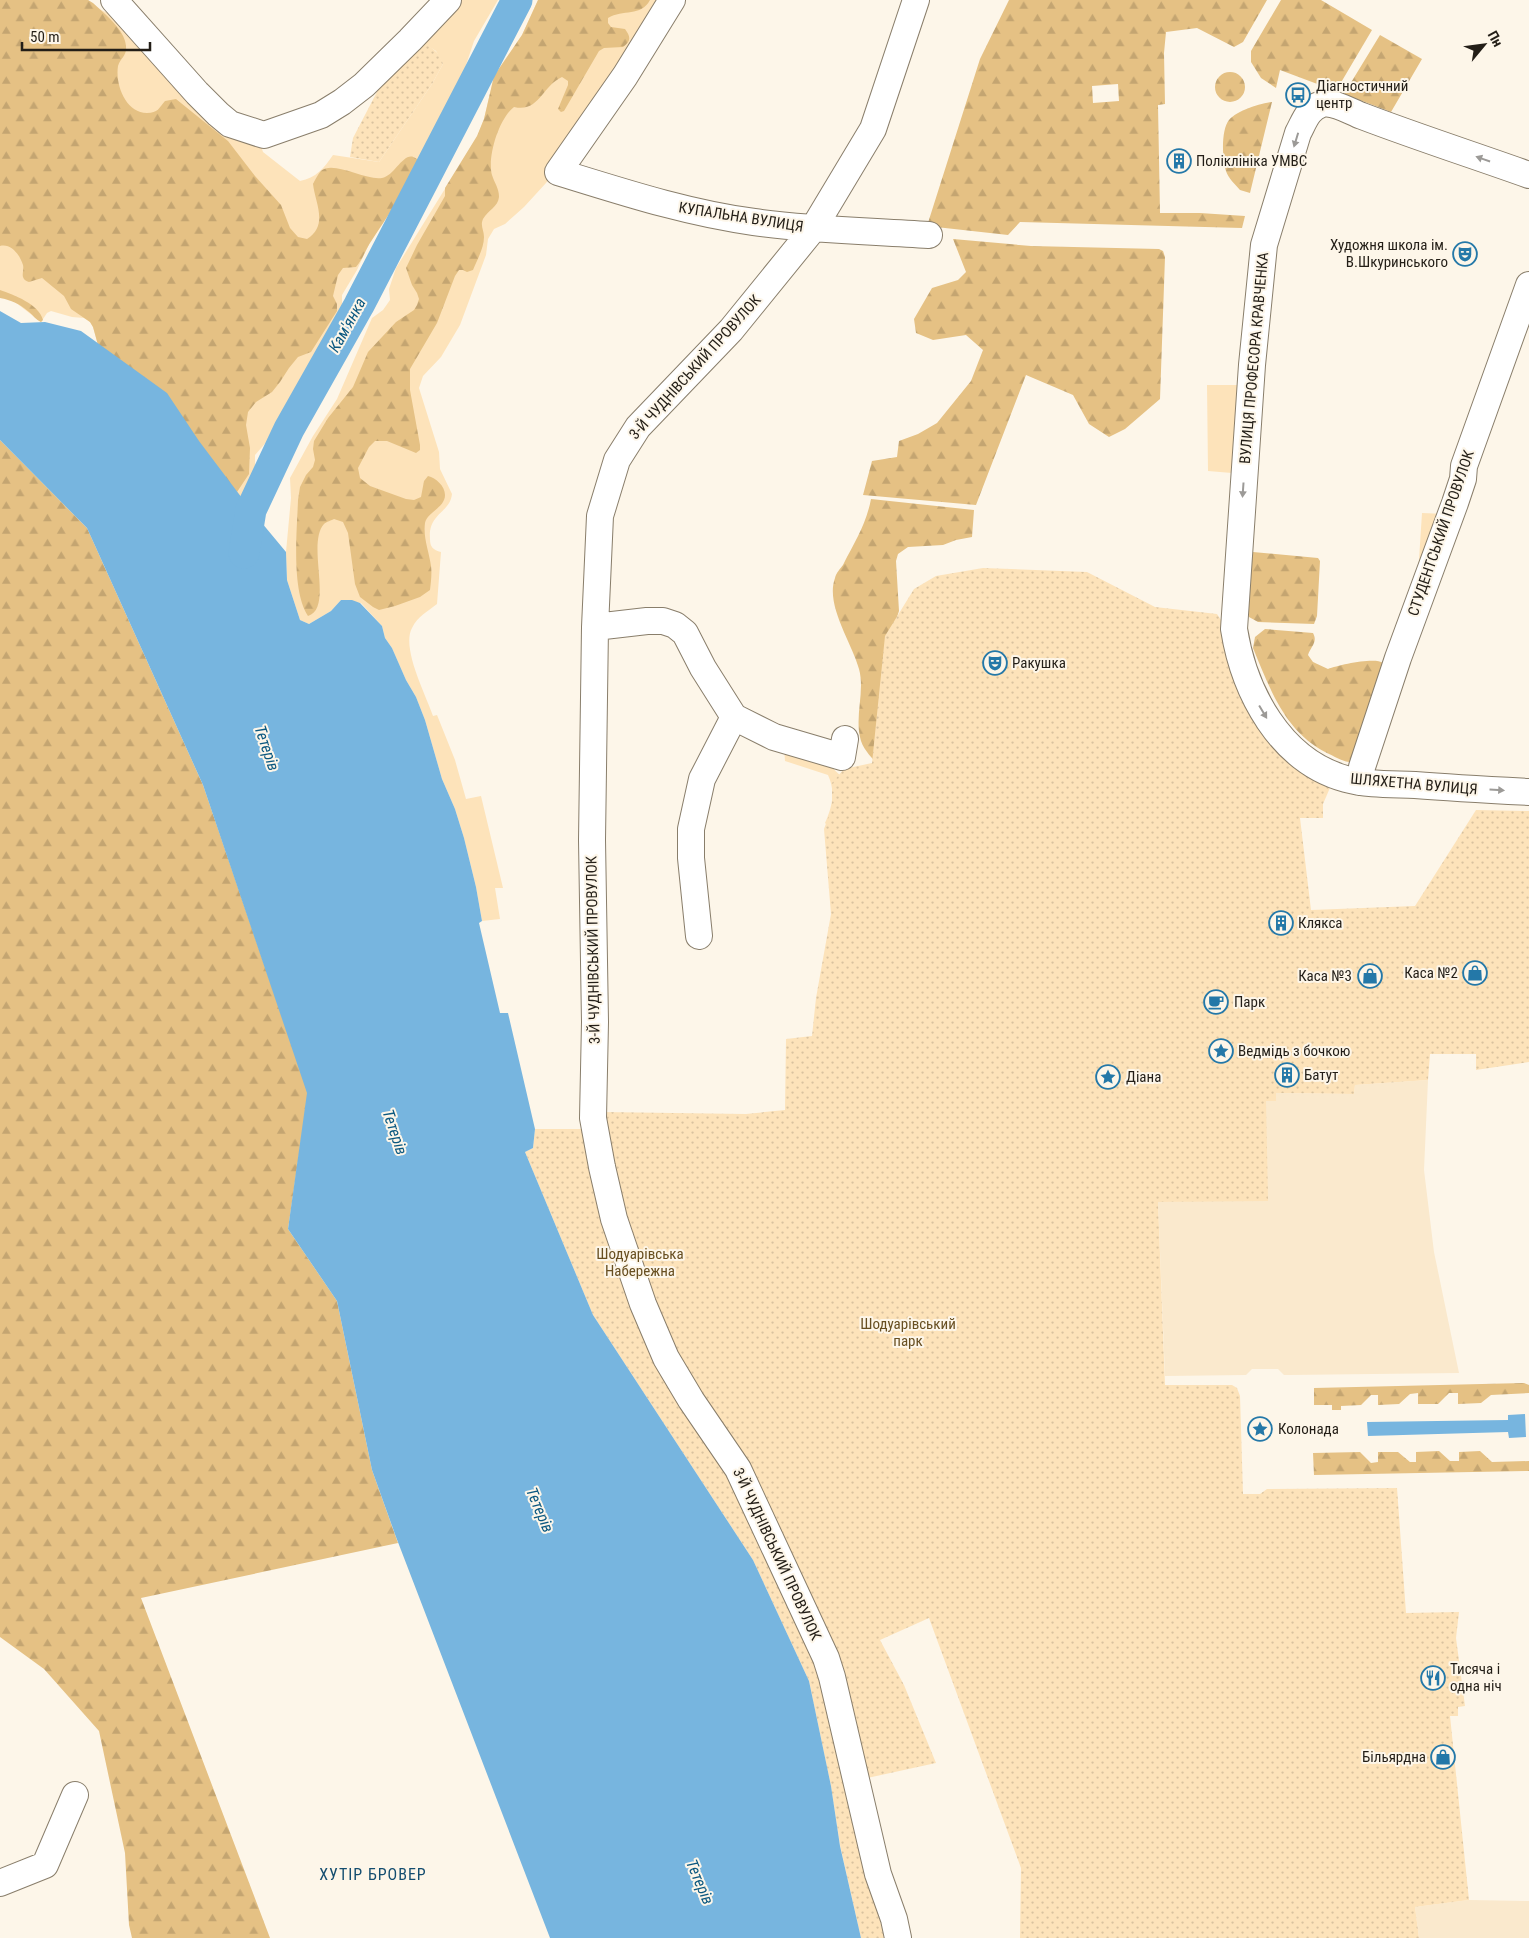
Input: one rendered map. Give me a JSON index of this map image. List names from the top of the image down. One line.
{"streets":{"street":["КУПАЛЬНА ВУЛИЦЯ","ВУЛИЦЯ ПРОФЕСОРА КРАВЧЕНКА","3-Й ЧУДНІВСЬКИЙ ПРОВУЛОК","СТУДЕНТСЬКИЙ ПРОВУЛОК","ШЛЯХЕТНА ВУЛИЦЯ"]},"crossings":[["КУПАЛЬНА ВУЛИЦЯ","3-Й ЧУДНІВСЬКИЙ ПРОВУЛОК"],["ВУЛИЦЯ ПРОФЕСОРА КРАВЧЕНКА","ШЛЯХЕТНА ВУЛИЦЯ"],["СТУДЕНТСЬКИЙ ПРОВУЛОК","ШЛЯХЕТНА ВУЛИЦЯ"]],"one_way":["ШЛЯХЕТНА ВУЛИЦЯ"],"districts":["ХУТІР БРОВЕР"],"water":["Кам'янка","Тетерів"],"parks":["Шодуарівська Набережна","Шодуарівський парк"],"places":{"bus stop":["Діагностичний центр"],"building":["Поліклініка УМВС","Клякса","Батут"],"theatre":["Художня школа ім. В.Шкуринського","Ракушка"],"shop":["Каса №2","Каса №3","Більярдна"],"cafe":["Парк"],"place":["Ведмідь з бочкою","Діана","Колонада"],"restaurant":["Тисяча і одна ніч"]},"scale_bar":"50 m","north":"top right"}
